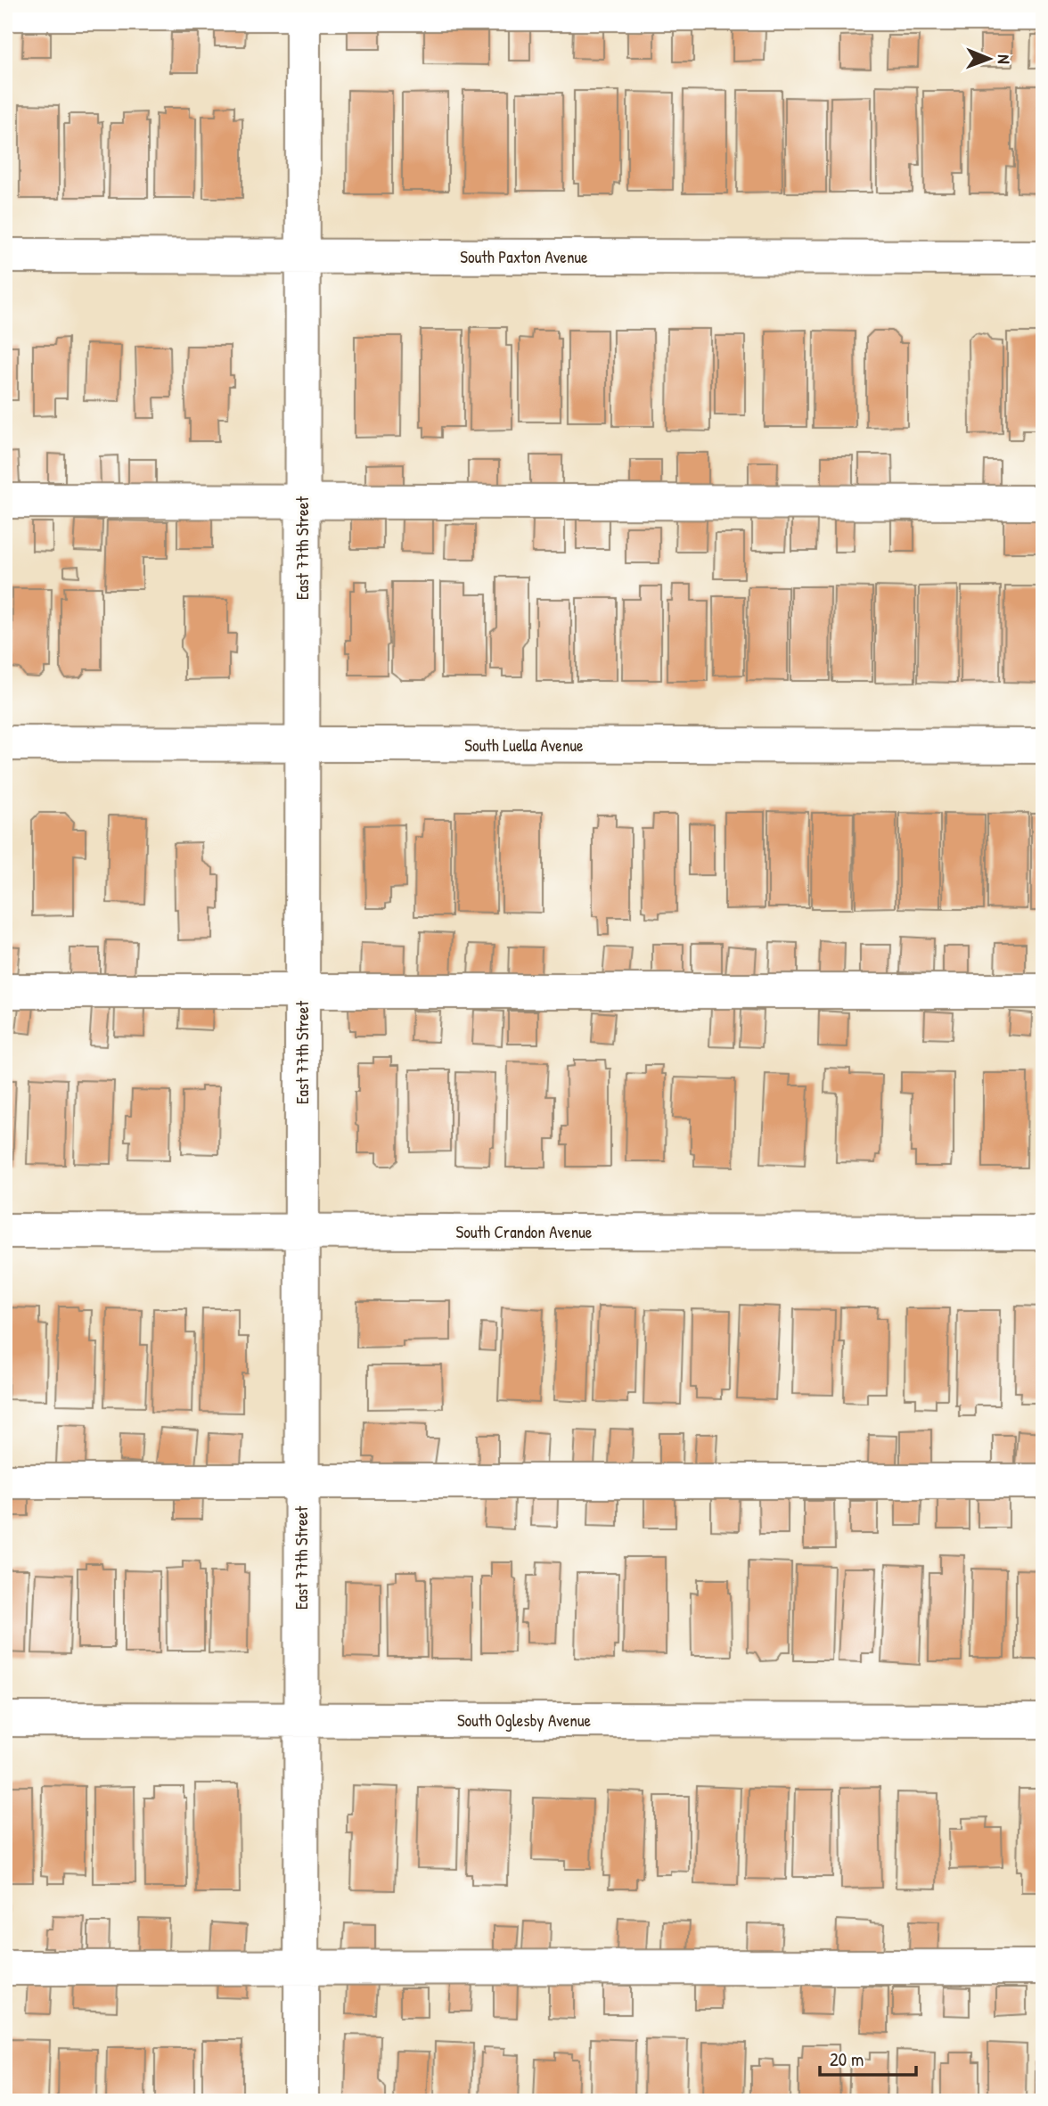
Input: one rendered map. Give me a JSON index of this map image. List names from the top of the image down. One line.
{"streets":{"street":["South Paxton Avenue","East 77th Street","South Luella Avenue","South Crandon Avenue","South Oglesby Avenue"]},"crossings":[["South Paxton Avenue","East 77th Street"],["East 77th Street","South Luella Avenue"],["East 77th Street","South Crandon Avenue"],["East 77th Street","South Oglesby Avenue"]],"scale_bar":"20 m","north":"right"}
